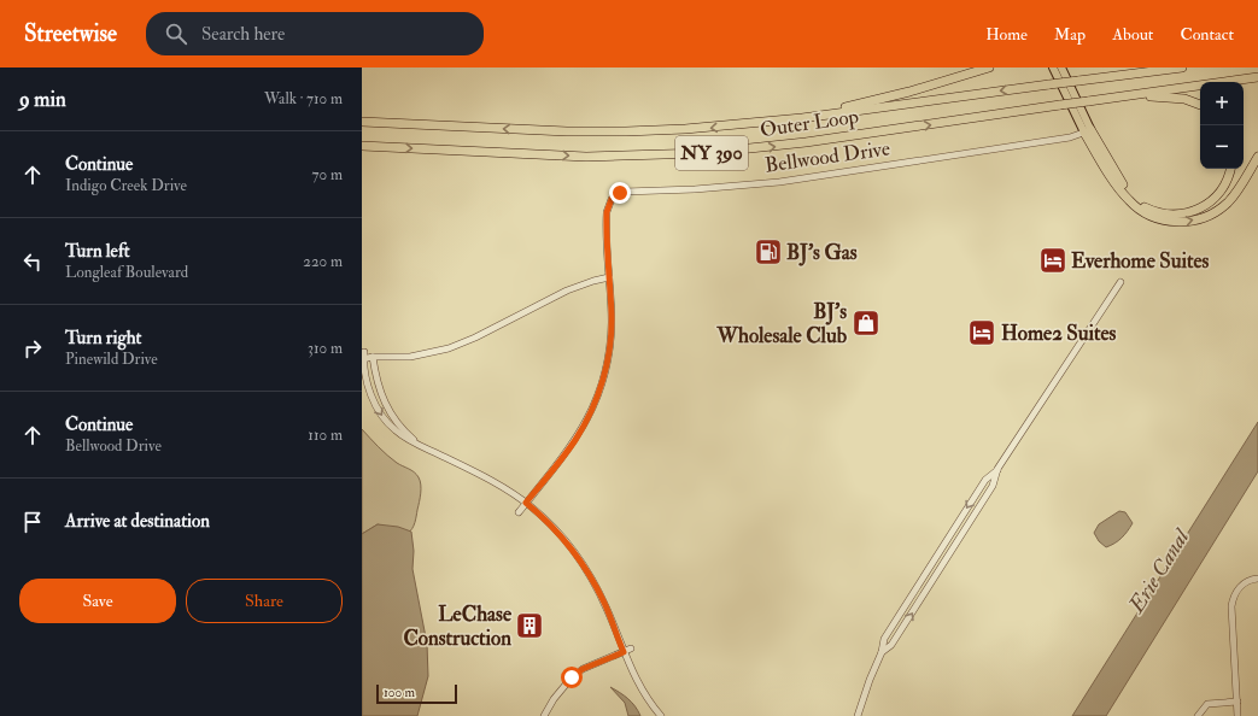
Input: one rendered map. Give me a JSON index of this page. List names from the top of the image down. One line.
{"streets":{"highway":["Outer Loop","NY 390"],"street":["Bellwood Drive"]},"water":["Erie Canal"],"places":{"fuel station":["BJ's Gas"],"hotel":["Everhome Suites","Home2 Suites"],"shop":["BJ's Wholesale Club"],"building":["LeChase Construction"]},"scale_bar":"100 m","page":{"header":"Streetwise","search":"Search here","nav":["Home","Map","About","Contact"],"heading":["9 min","Walk · 710 m"],"map_buttons":["+","−"],"list":[["Continue","Indigo Creek Drive","70 m"],["Turn left","Longleaf Boulevard","220 m"],["Turn right","Pinewild Drive","310 m"],["Continue","Bellwood Drive","110 m"],"Arrive at destination"],"buttons":["Save","Share"],"scale":"100 m"}}
